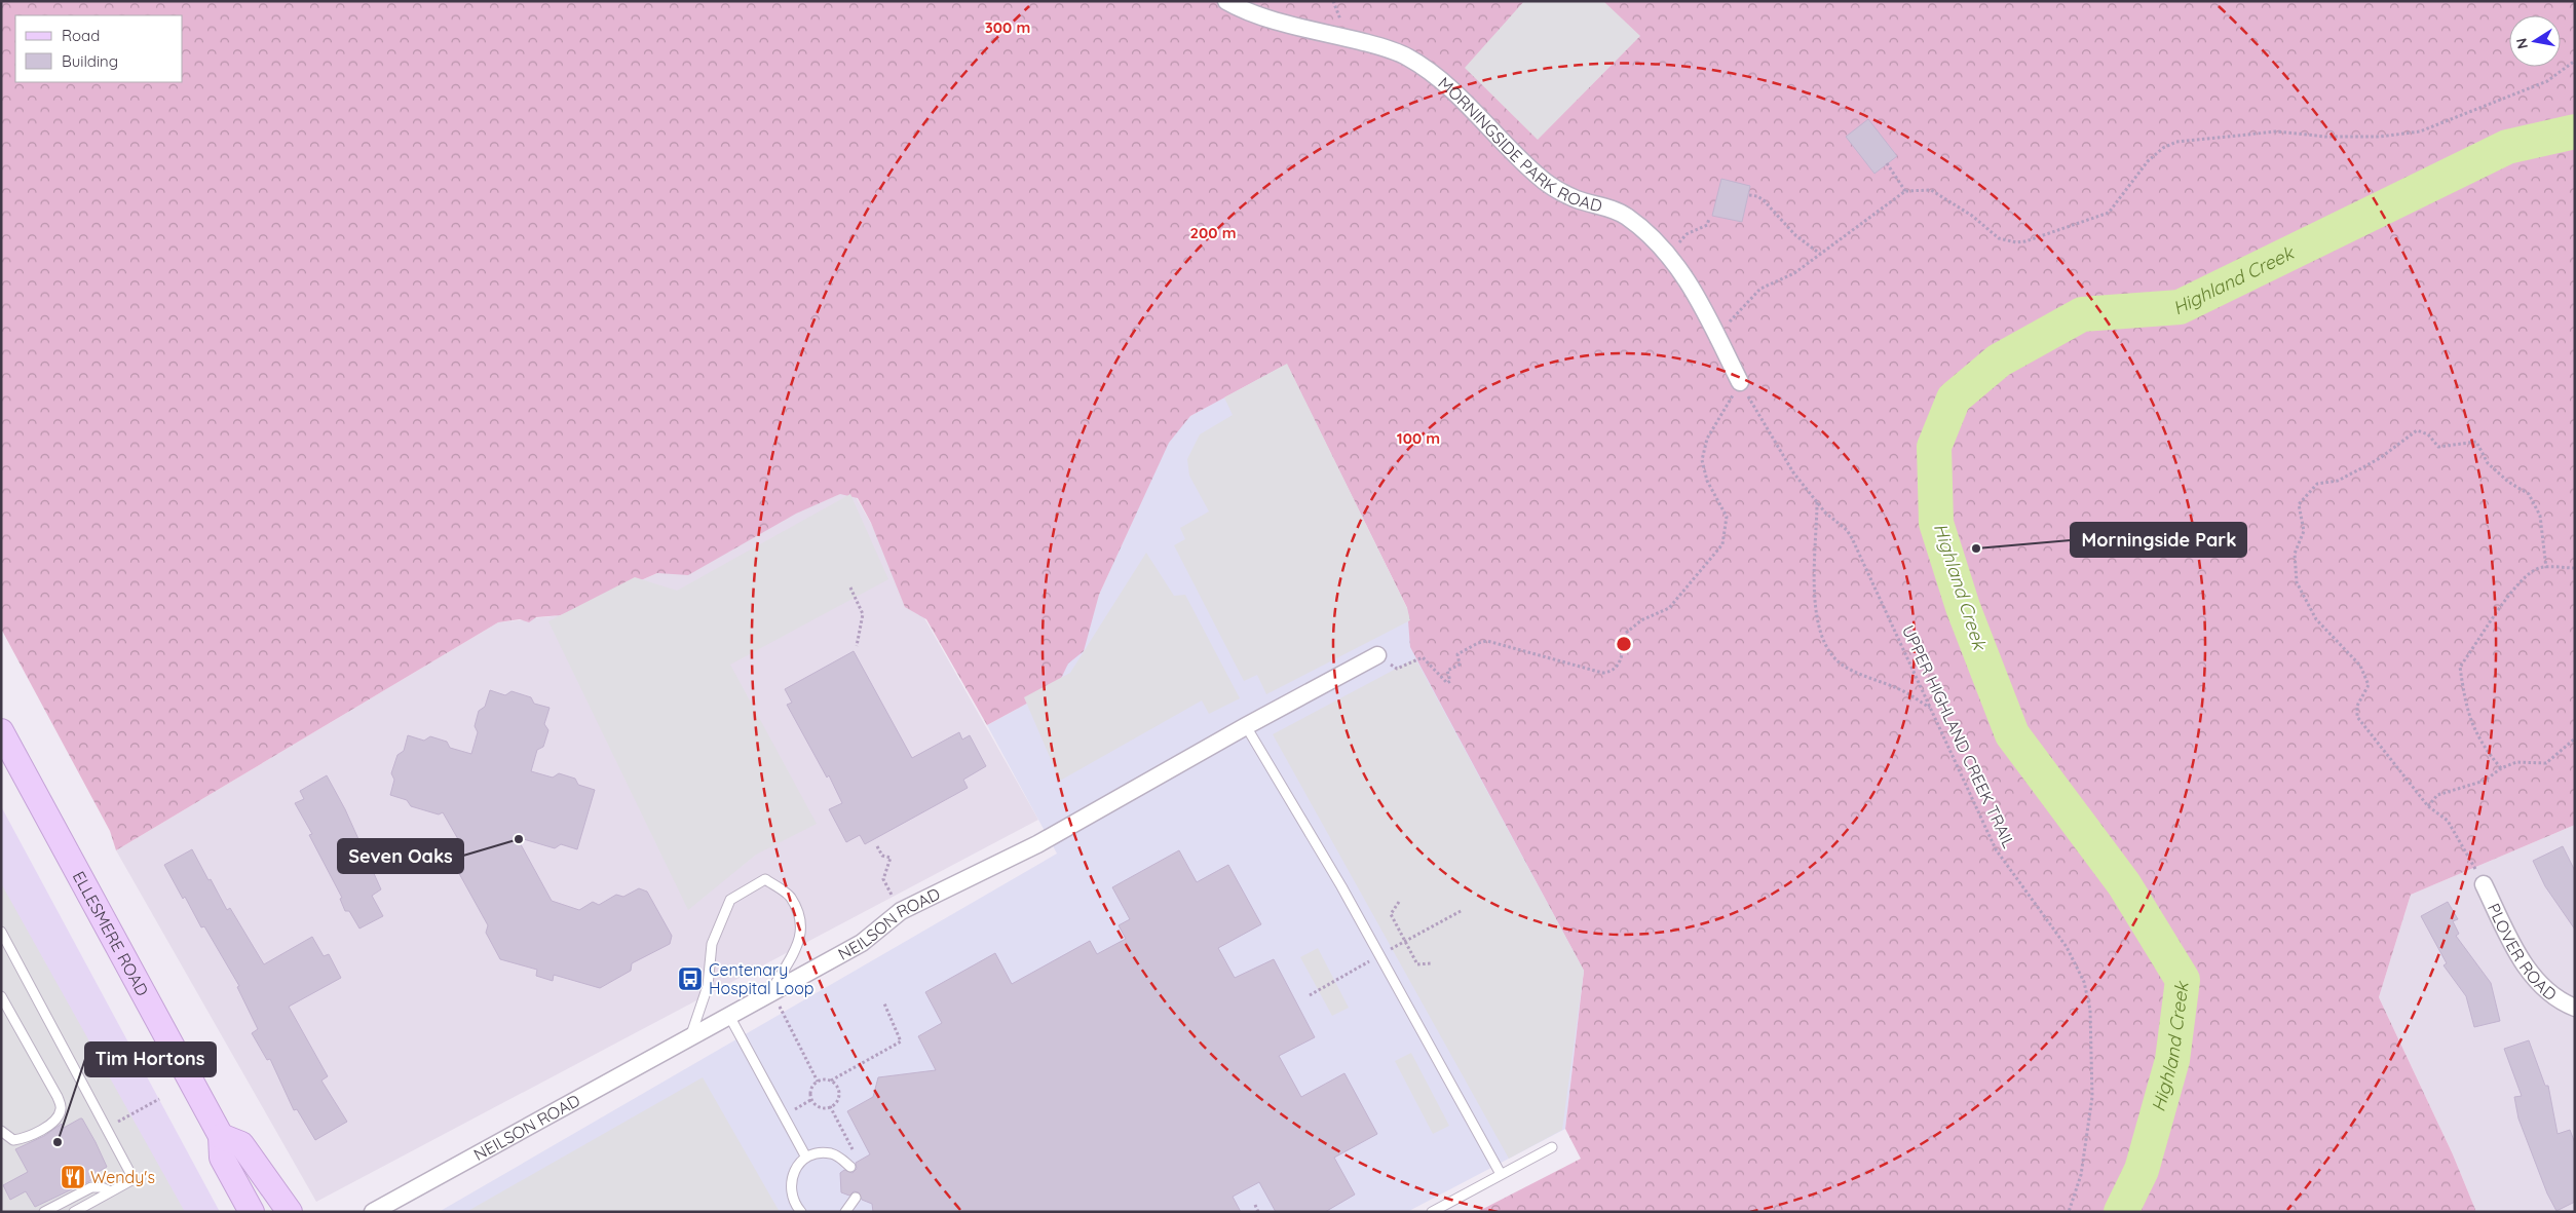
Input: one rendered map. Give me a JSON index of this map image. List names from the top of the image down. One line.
{"streets":{"main road":["ELLESMERE ROAD"],"street":["MORNINGSIDE PARK ROAD","NEILSON ROAD","PLOVER ROAD"],"path":["UPPER HIGHLAND CREEK TRAIL"]},"crossings":[["MORNINGSIDE PARK ROAD","UPPER HIGHLAND CREEK TRAIL"]],"water":["Highland Creek"],"places":{"other":["Morningside Park","Seven Oaks","Tim Hortons"],"bus stop":["Centenary Hospital Loop"],"restaurant":["Wendy's"]},"legend":["Road","Building"],"north":"left","rings":["300 m","200 m","100 m"]}
